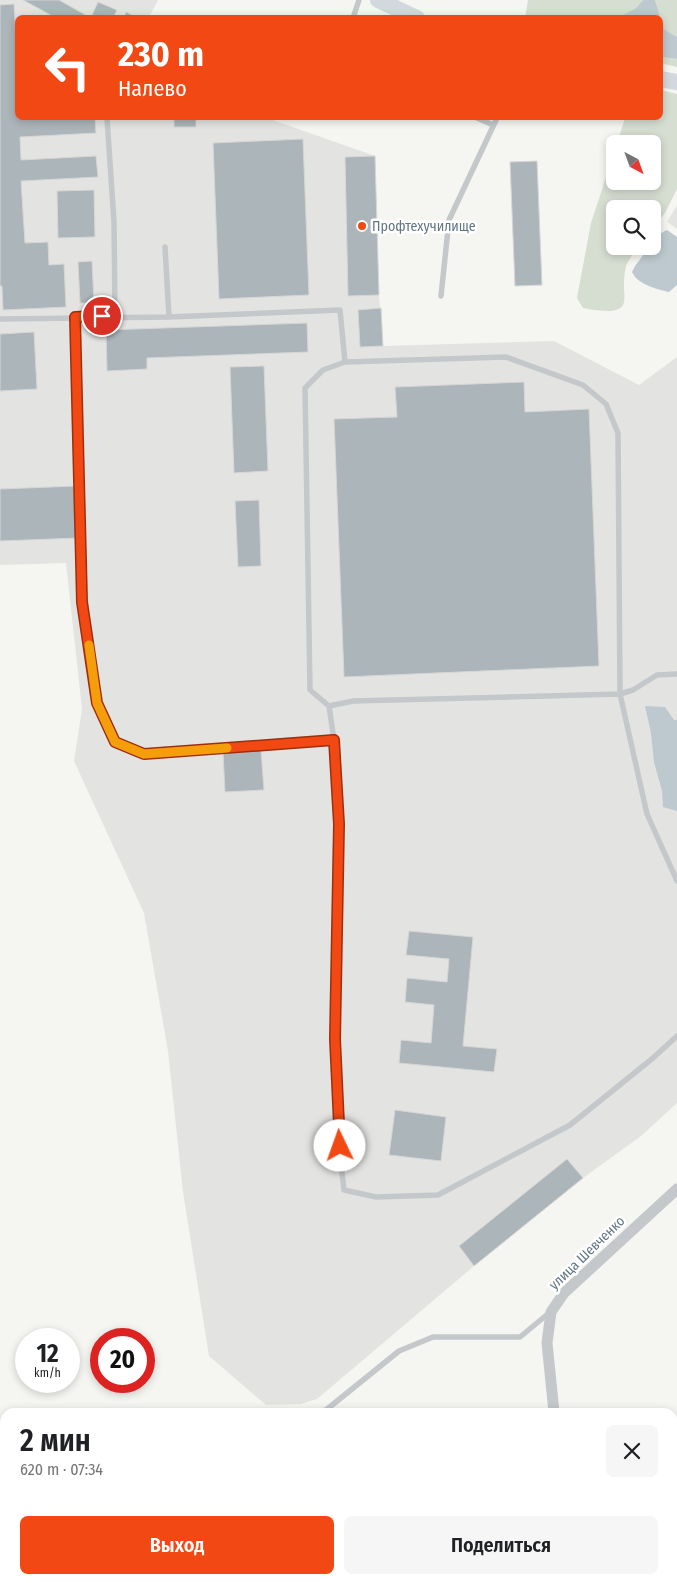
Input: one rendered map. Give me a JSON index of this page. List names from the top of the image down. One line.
{"streets":{"street":["улица Шевченко"]},"places":["Профтехучилище"],"north":"bottom right","page":{"turn":["230 m","Налево"],"speed":"12 km/h","limit":"20","heading":["2 мин","620 m · 07:34"],"buttons":["Выход","Поделиться"]}}
